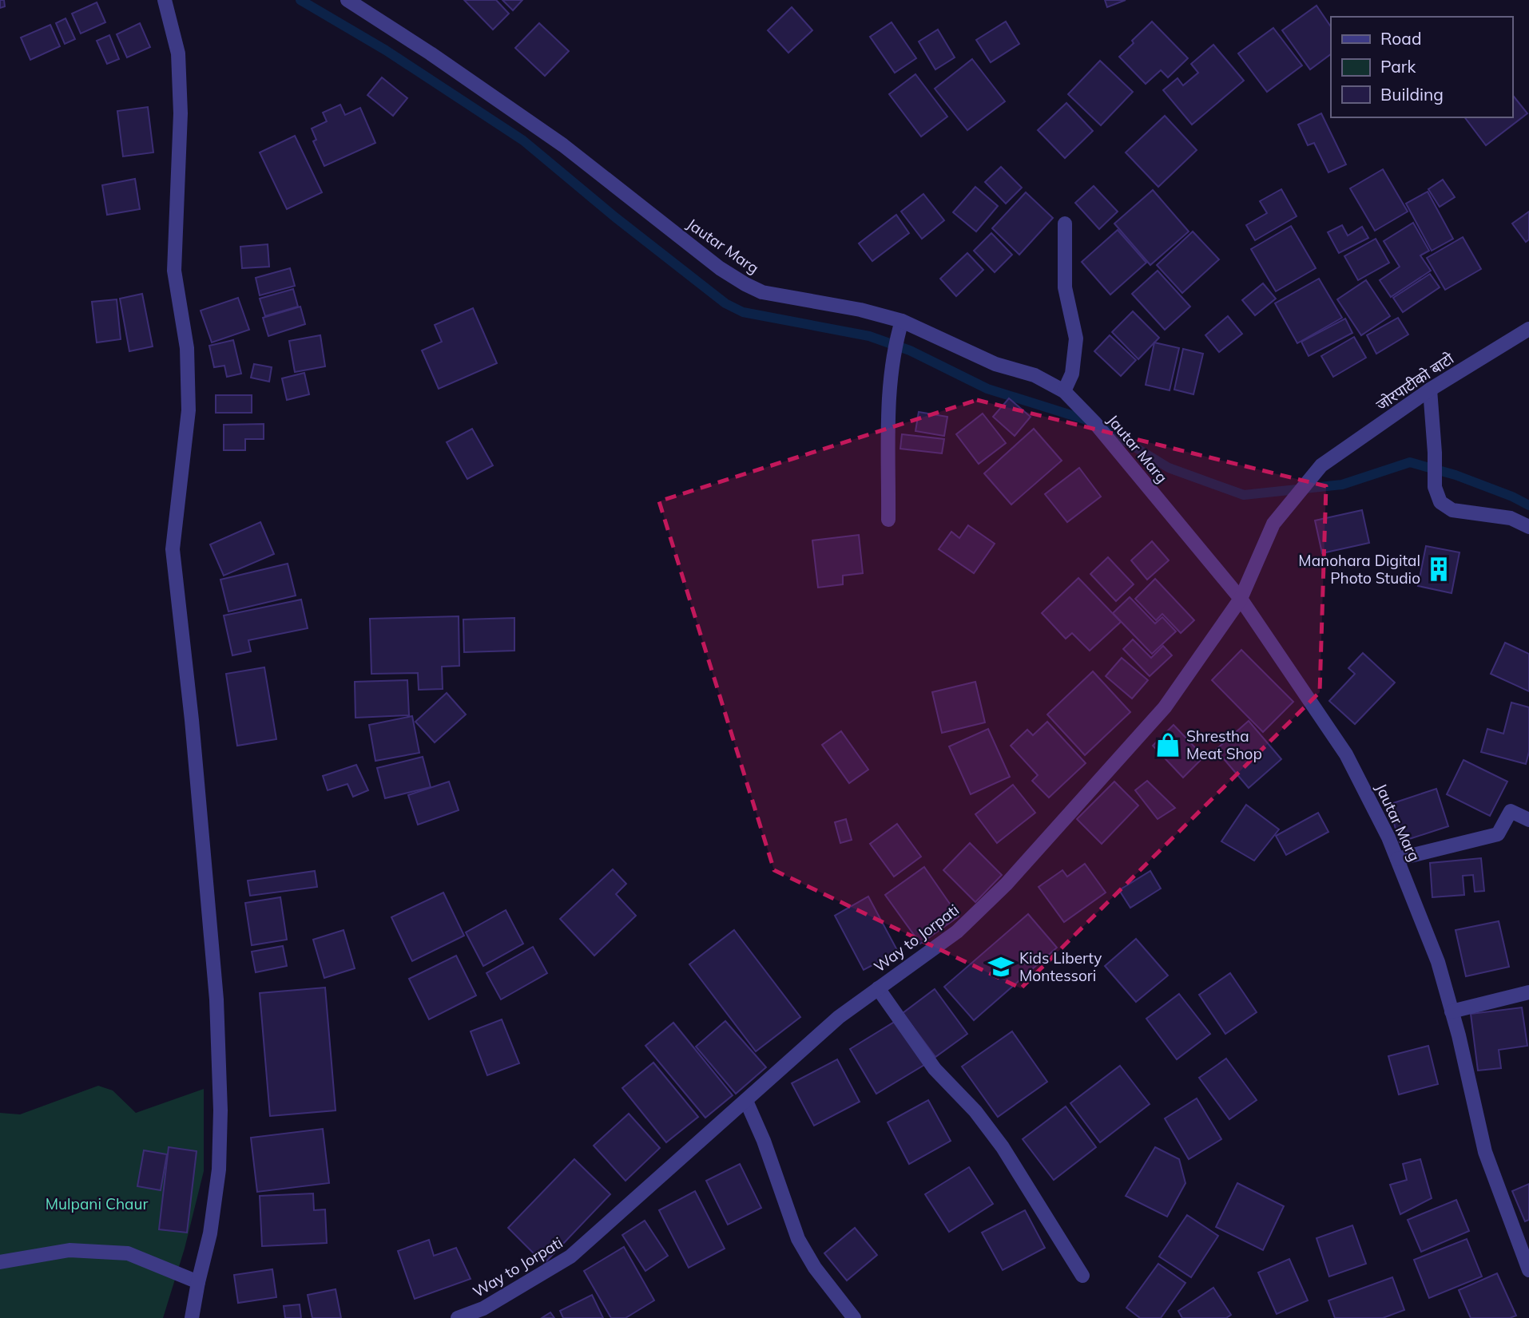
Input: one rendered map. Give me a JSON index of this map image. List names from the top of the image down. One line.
{"streets":{"street":["Jautar Marg","जोरपाटीको बाटो","Way to Jorpati"]},"crossings":[["Jautar Marg","Way to Jorpati"],["जोरपाटीको बाटो","Way to Jorpati"]],"parks":["Mulpani Chaur"],"places":{"building":["Manohara Digital Photo Studio"],"shop":["Shrestha Meat Shop"],"school or university":["Kids Liberty Montessori"]},"legend":["Road","Park","Building"]}
